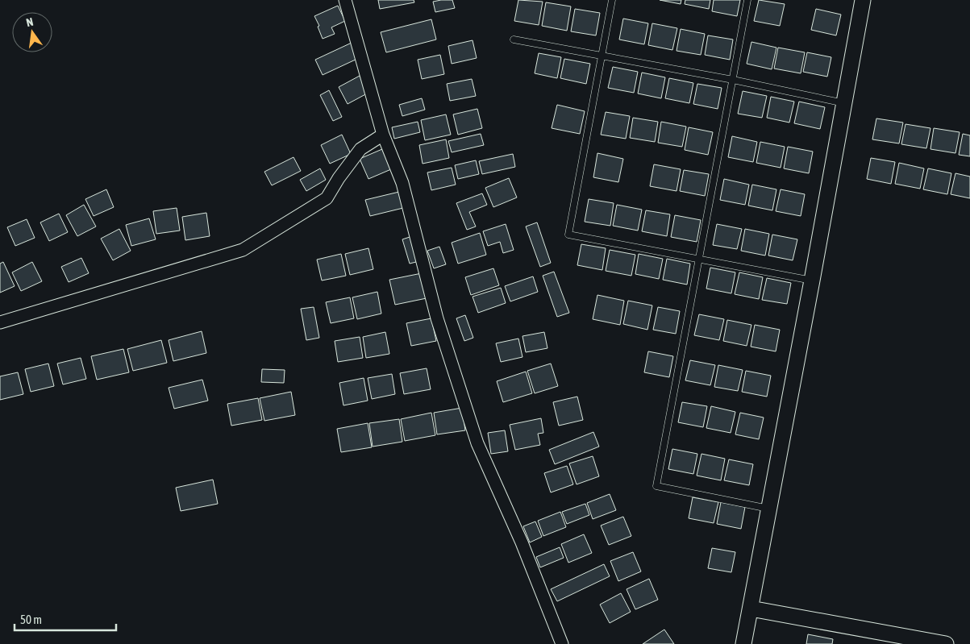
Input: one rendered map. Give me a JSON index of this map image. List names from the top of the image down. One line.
{"scale_bar":"50 m","north":"top"}
